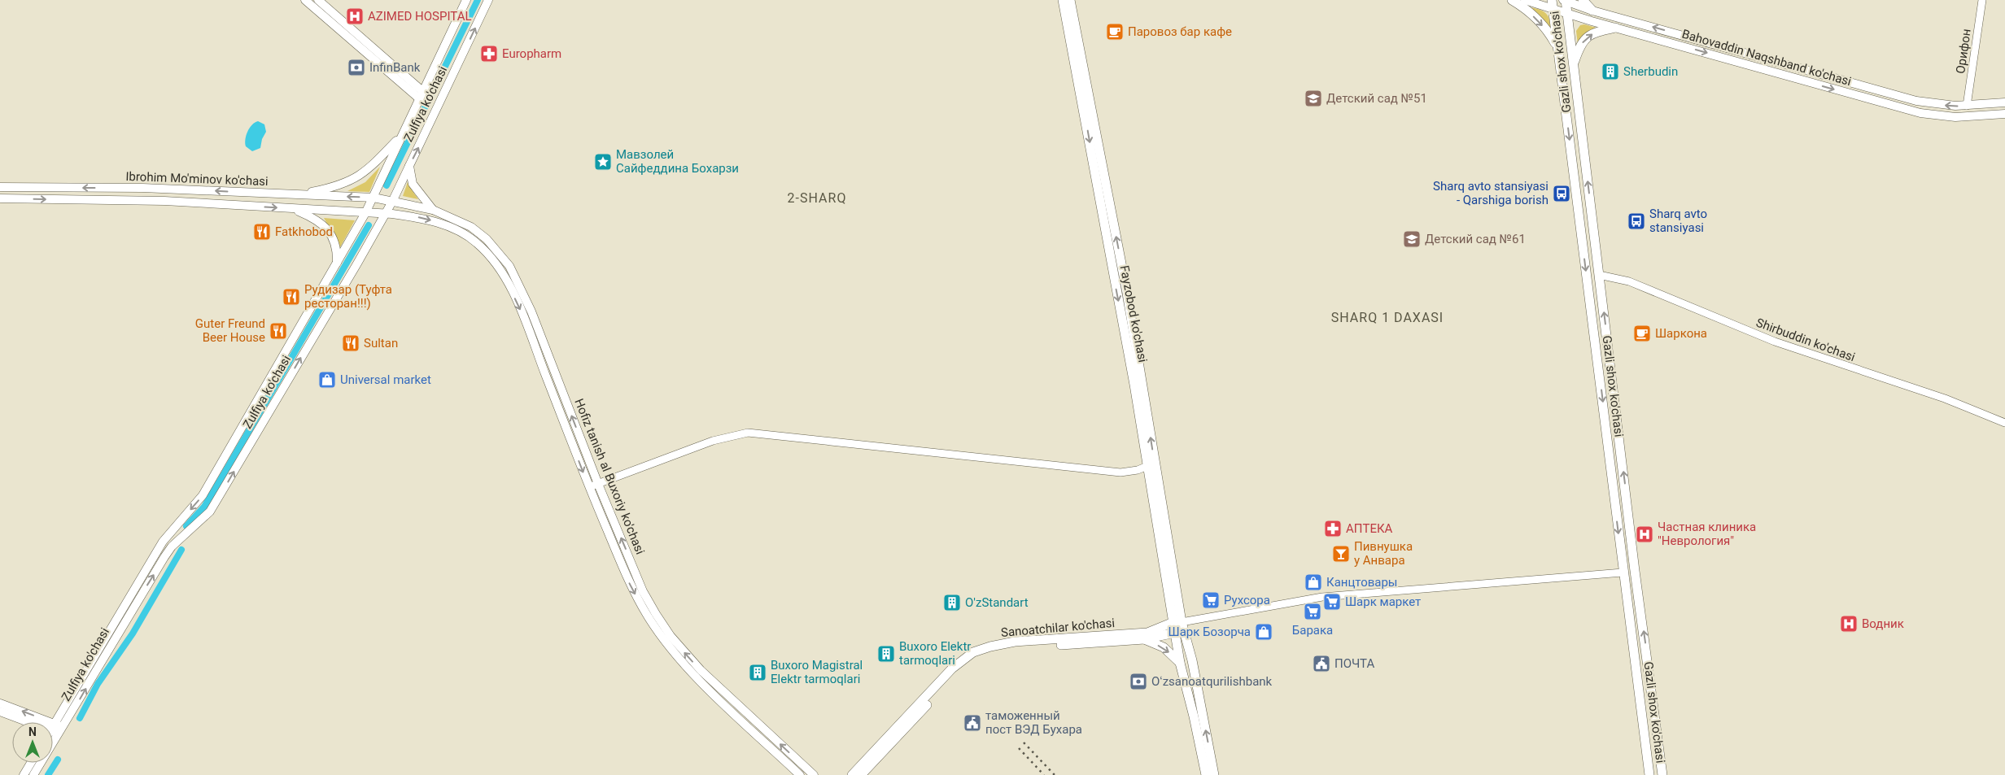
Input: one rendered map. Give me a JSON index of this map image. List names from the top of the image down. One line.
{"streets":{"main road":["Bahovaddin Naqshband ko'chasi","Gazli shox ko'chasi","Zulfiya ko'chasi","Ibrohim Mo'minov ko'chasi","Fayzobod ko'chasi","Hofiz tanish al Buxoriy ko'chasi","Sanoatchilar ko'chasi"],"street":["Орифон","Shirbuddin ko'chasi"]},"crossings":[["Орифон","Bahovaddin Naqshband ko'chasi"],["Bahovaddin Naqshband ko'chasi","Gazli shox ko'chasi"],["Gazli shox ko'chasi","Shirbuddin ko'chasi"],["Zulfiya ko'chasi","Ibrohim Mo'minov ko'chasi"],["Zulfiya ko'chasi","Hofiz tanish al Buxoriy ko'chasi"],["Ibrohim Mo'minov ko'chasi","Hofiz tanish al Buxoriy ko'chasi"],["Fayzobod ko'chasi","Sanoatchilar ko'chasi"]],"districts":["2-SHARQ","SHARQ 1 DAXASI"],"places":{"hospital":["AZIMED HOSPITAL","Частная клиника \"Неврология\"","Водник"],"cafe":["Паровоз бар кафе","Шаркона"],"pharmacy":["Europharm","АПТЕКА"],"bank":["InfinBank","Oʻzsanoatqurilishbank"],"building":["Sherbudin","O'zStandart","Buxoro Elektr tarmoqlari","Buxoro Magistral Elektr tarmoqlari"],"school or university":["Детский сад №51","Детский сад №61"],"place":["Мавзолей Сайфеддина Бохарзи"],"bus stop":["Sharq avto stansiyasi - Qarshiga borish","Sharq avto stansiyasi"],"restaurant":["Fatkhobod","Рудизар (Туфта ресторан!!!)","Guter Freund Beer House","Sultan"],"shop":["Universal market","Канцтовары","Шарк Бозорча"],"bar":["Пивнушка у Анвара"],"supermarket":["Рухсора","Шарк маркет","Барака"],"public building":["ПОЧТА","таможенный пост ВЭД Бухара"]},"north":"top"}
